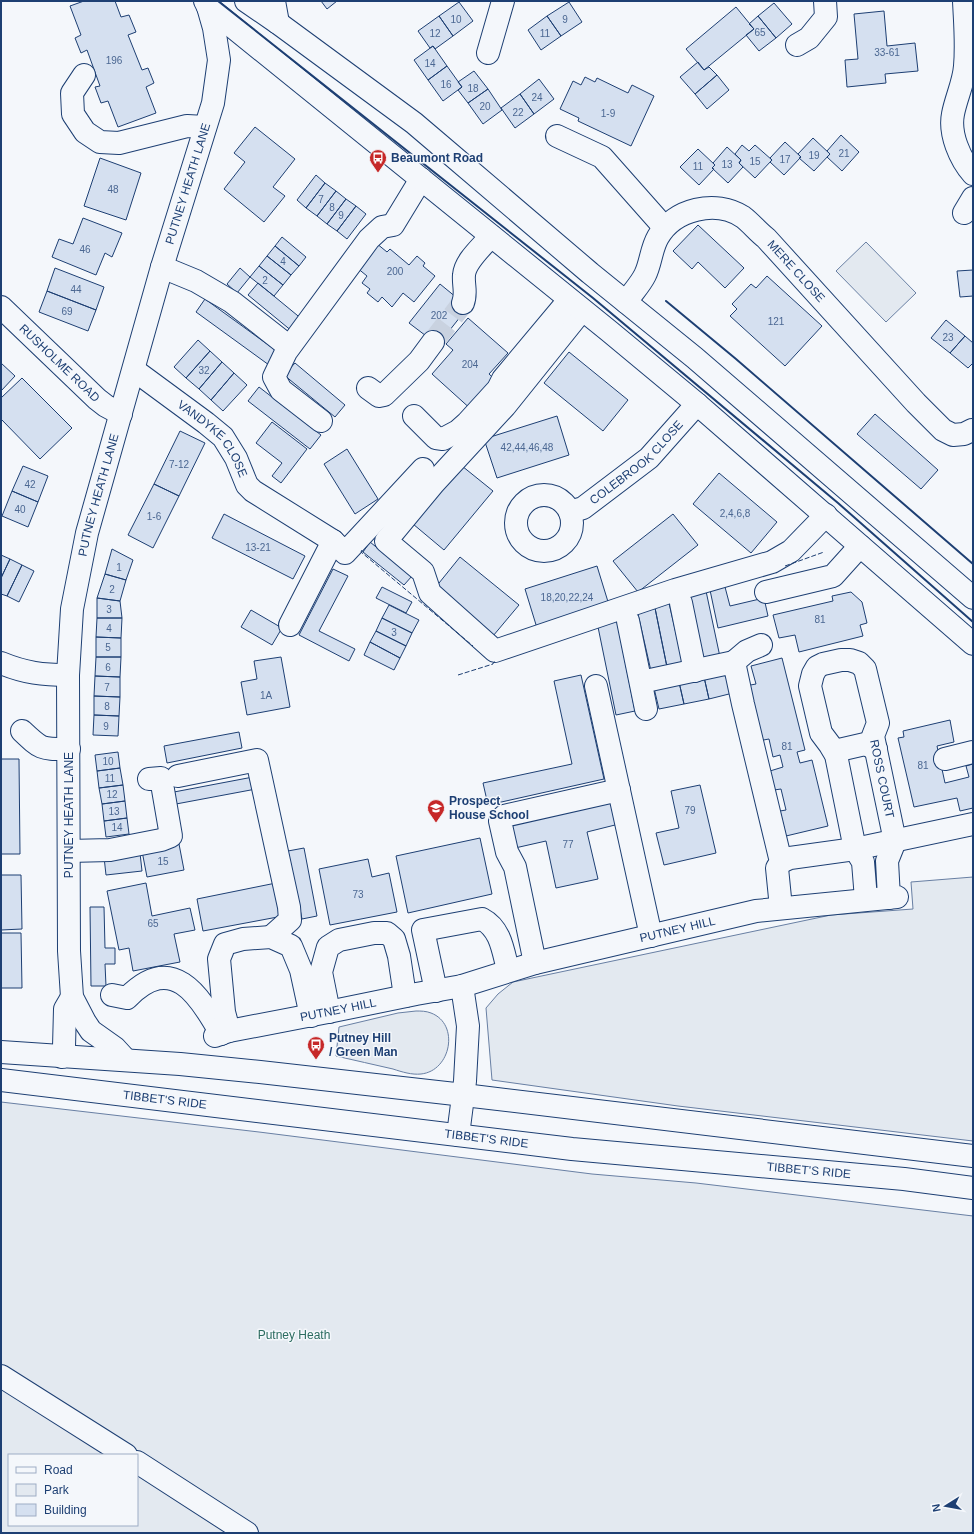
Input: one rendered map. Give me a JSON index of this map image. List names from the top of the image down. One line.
{"streets":{"main road":["PUTNEY HEATH LANE","MERE CLOSE","RUSHOLME ROAD","VANDYKE CLOSE","COLEBROOK CLOSE","ROSS COURT","PUTNEY HILL","TIBBET'S RIDE"]},"crossings":[["PUTNEY HEATH LANE","RUSHOLME ROAD"],["PUTNEY HEATH LANE","VANDYKE CLOSE"],["ROSS COURT","PUTNEY HILL"]],"parks":["Putney Heath"],"places":{"bus stop":["Beaumont Road","Putney Hill / Green Man"],"school or university":["Prospect House School"]},"house_numbers":["10","9","65","12","11","33-61","196","14","16","18","24","20","22","1-9","21","19","17","15","13","11","48","7","8","9","46","4","200","2","44","69","202","121","23","204","32","42,44,46,48","7-12","42","40","2,4,6,8","1-6","13-21","1","2","18,20,22,24","3","81","4","3","5","6","7","1A","8","9","81","10","81","11","12","79","13","14","77","15","73","65"],"legend":["Road","Park","Building"],"north":"left"}
